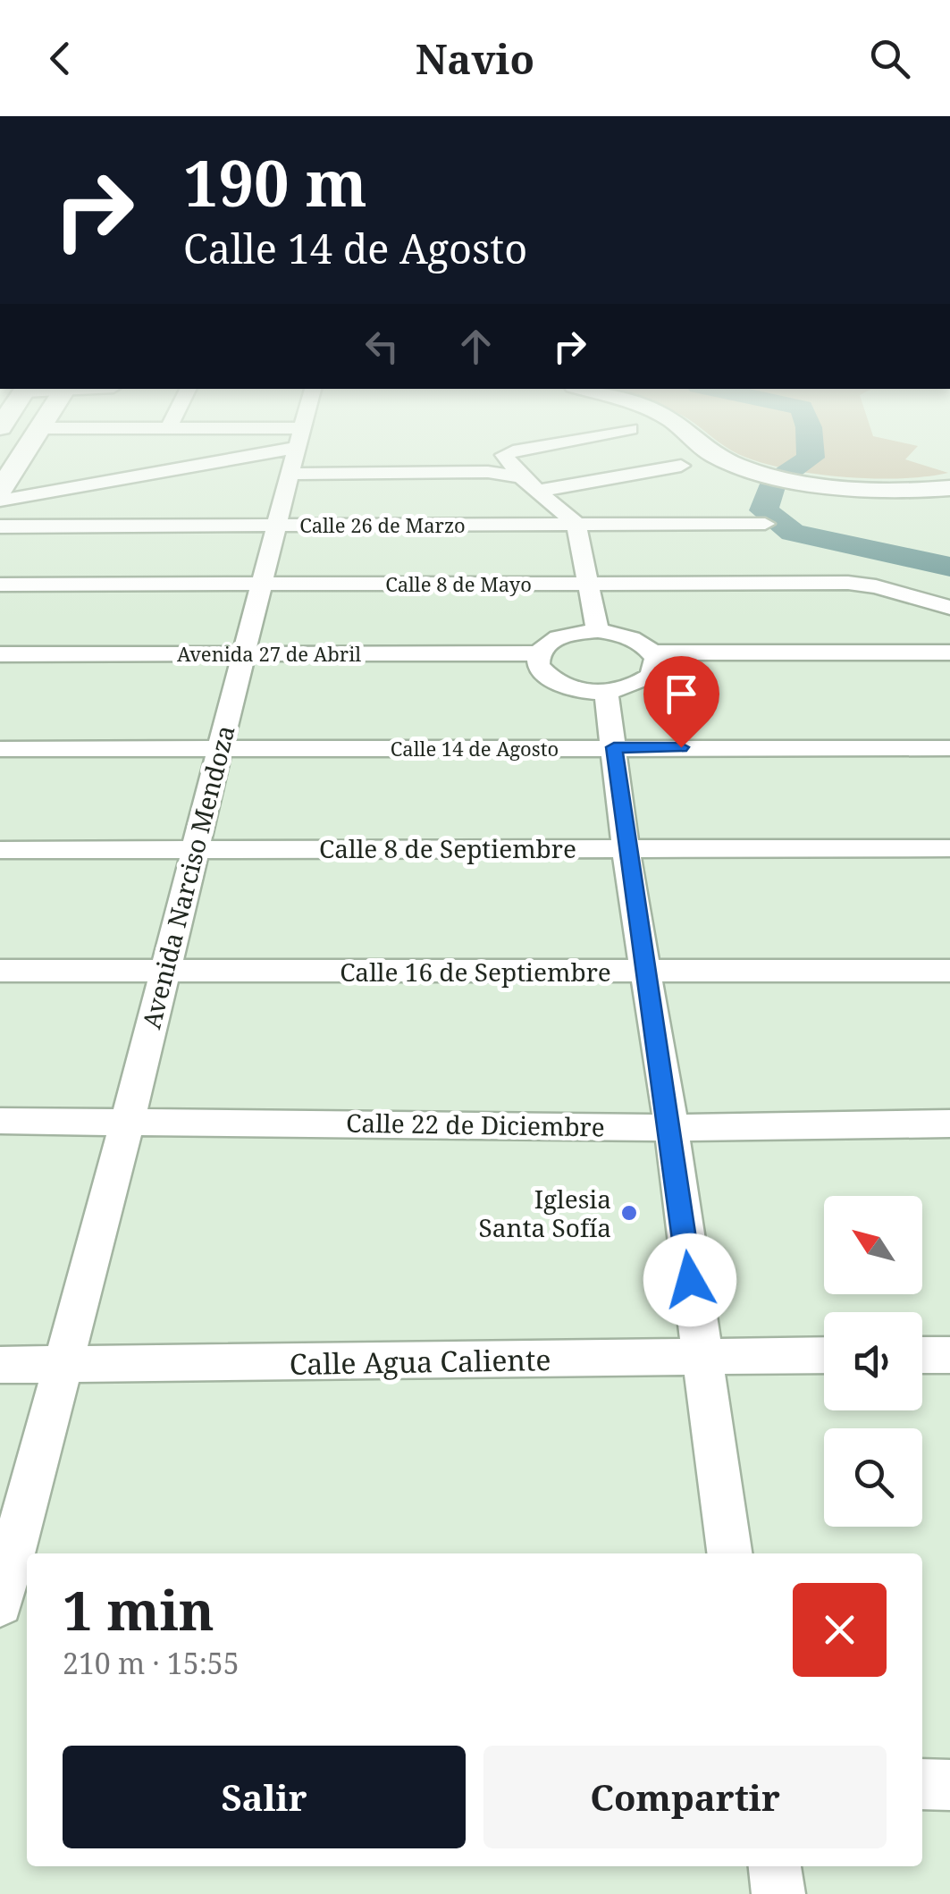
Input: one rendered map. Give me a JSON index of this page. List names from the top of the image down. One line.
{"streets":{"street":["Calle 26 de Marzo","Calle 8 de Mayo","Avenida 27 de Abril","Calle 14 de Agosto","Calle 8 de Septiembre","Avenida Narciso Mendoza","Calle 16 de Septiembre","Calle 22 de Diciembre","Calle Agua Caliente"]},"crossings":[["Calle 26 de Marzo","Avenida Narciso Mendoza"],["Calle 8 de Mayo","Avenida Narciso Mendoza"],["Avenida 27 de Abril","Avenida Narciso Mendoza"],["Calle 14 de Agosto","Avenida Narciso Mendoza"],["Calle 8 de Septiembre","Avenida Narciso Mendoza"],["Avenida Narciso Mendoza","Calle 16 de Septiembre"],["Avenida Narciso Mendoza","Calle 22 de Diciembre"],["Avenida Narciso Mendoza","Calle Agua Caliente"]],"places":["Iglesia Santa Sofía"],"north":"top left","page":{"header":"Navio","turn":["190 m","Calle 14 de Agosto"],"heading":["1 min","210 m · 15:55"],"buttons":["Salir","Compartir"]}}
